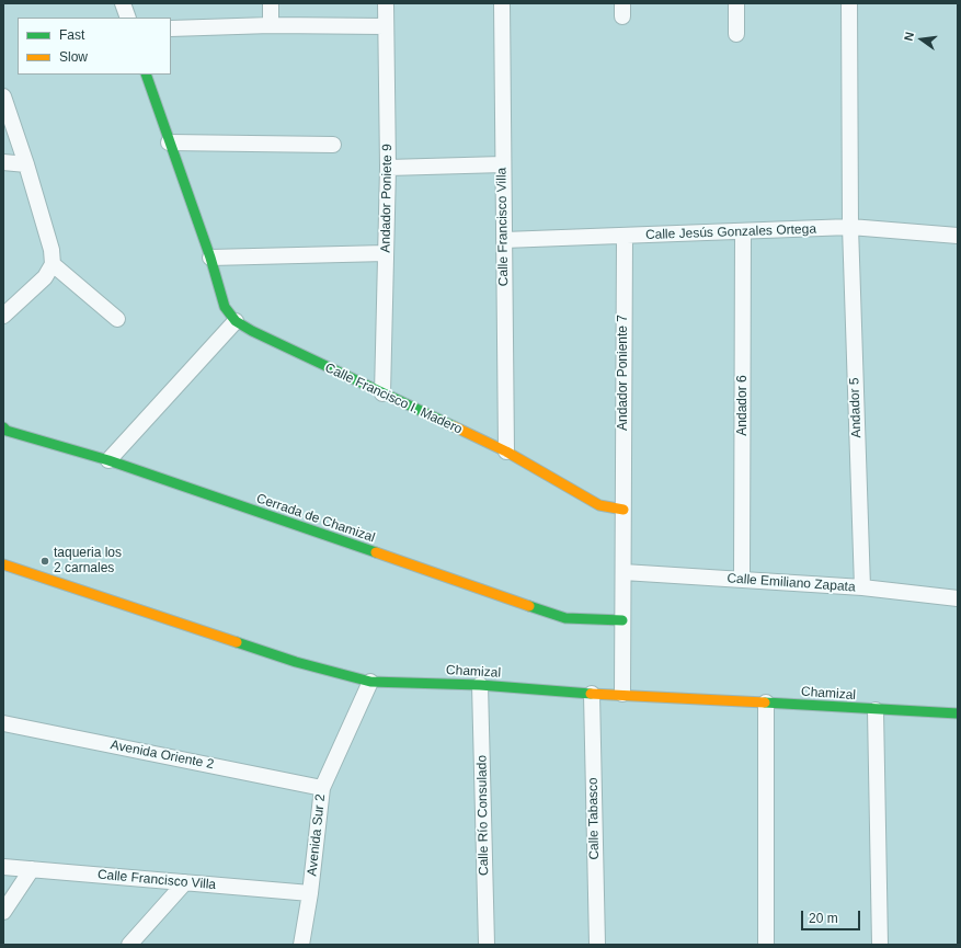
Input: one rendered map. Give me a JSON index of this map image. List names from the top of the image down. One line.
{"streets":{"street":["Andador Poniete 9","Calle Francisco Villa","Calle Jesús Gonzales Ortega","Andador Poniente 7","Calle Francisco I. Madero","Andador 6","Andador 5","Cerrada de Chamizal","Calle Emiliano Zapata","Chamizal","Avenida Oriente 2","Calle Río Consulado","Calle Tabasco","Avenida Sur 2"]},"crossings":[["Andador Poniete 9","Calle Francisco I. Madero"],["Calle Francisco Villa","Calle Jesús Gonzales Ortega"],["Calle Francisco Villa","Calle Francisco I. Madero"],["Calle Francisco Villa","Avenida Sur 2"],["Calle Jesús Gonzales Ortega","Andador Poniente 7"],["Calle Jesús Gonzales Ortega","Andador 6"],["Calle Jesús Gonzales Ortega","Andador 5"],["Andador Poniente 7","Calle Francisco I. Madero"],["Andador 6","Calle Emiliano Zapata"],["Andador 5","Calle Emiliano Zapata"],["Chamizal","Calle Río Consulado"],["Chamizal","Calle Tabasco"],["Chamizal","Avenida Sur 2"],["Avenida Oriente 2","Avenida Sur 2"]],"places":["taqueria los 2 carnales"],"legend":["Fast","Slow"],"scale_bar":"20 m","north":"left"}
